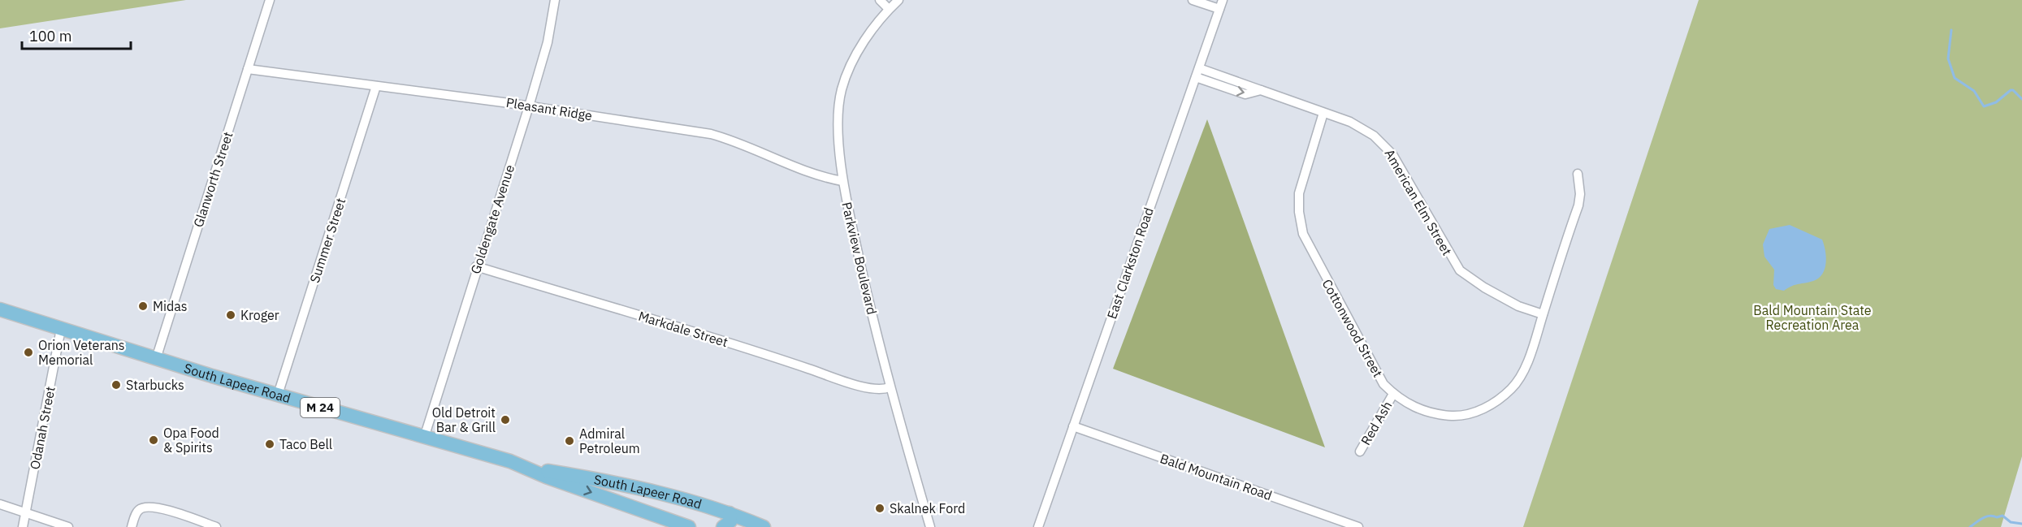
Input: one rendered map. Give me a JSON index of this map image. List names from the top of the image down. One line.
{"streets":{"main road":["South Lapeer Road","M 24"],"street":["Pleasant Ridge","Glanworth Street","American Elm Street","Goldengate Avenue","Summer Street","Parkview Boulevard","East Clarkston Road","Cottonwood Street","Markdale Street","Red Ash","Odanah Street","Bald Mountain Road"]},"crossings":[["Pleasant Ridge","Glanworth Street"],["Pleasant Ridge","Goldengate Avenue"],["Pleasant Ridge","Summer Street"],["Pleasant Ridge","Parkview Boulevard"],["Glanworth Street","South Lapeer Road"],["American Elm Street","East Clarkston Road"],["American Elm Street","Cottonwood Street"],["Goldengate Avenue","Markdale Street"],["Goldengate Avenue","South Lapeer Road"],["Summer Street","South Lapeer Road"],["Parkview Boulevard","Markdale Street"],["East Clarkston Road","Bald Mountain Road"],["Cottonwood Street","Red Ash"],["South Lapeer Road","M 24"],["South Lapeer Road","Odanah Street"],["M 24","Odanah Street"]],"parks":["Bald Mountain State Recreation Area"],"places":["Midas","Kroger","Orion Veterans Memorial","Starbucks","Old Detroit Bar & Grill","Opa Food & Spirits","Admiral Petroleum","Taco Bell","Skalnek Ford"],"scale_bar":"100 m"}
